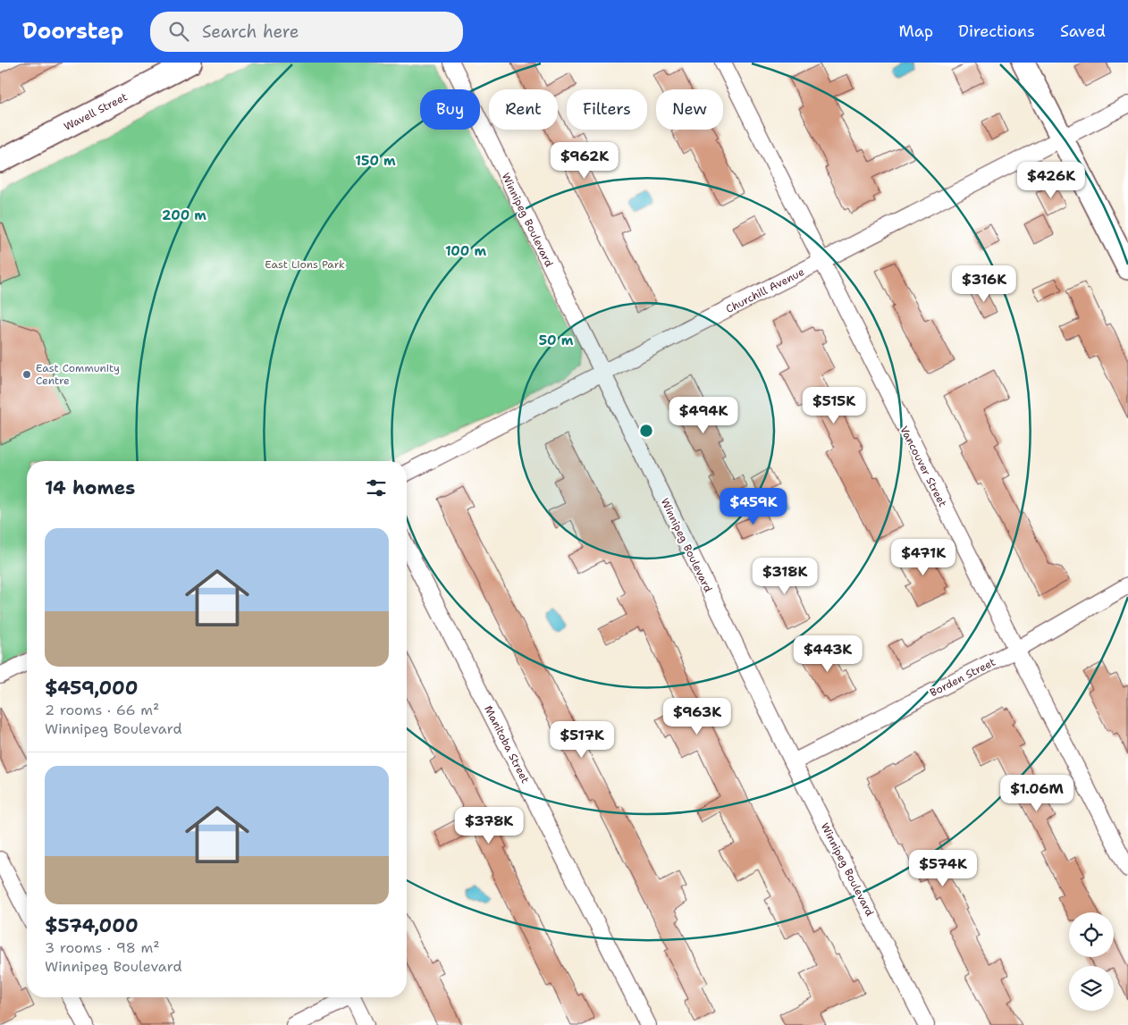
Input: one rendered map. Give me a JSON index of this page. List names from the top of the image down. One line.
{"streets":{"street":["Wavell Street","Winnipeg Boulevard","Churchill Avenue","Vancouver Street","Borden Street","Manitoba Street"]},"crossings":[["Winnipeg Boulevard","Churchill Avenue"],["Winnipeg Boulevard","Borden Street"],["Churchill Avenue","Vancouver Street"],["Vancouver Street","Borden Street"]],"parks":["East Lions Park"],"places":["East Community Centre"],"page":{"header":"Doorstep","search":"Search here","nav":["Map","Directions","Saved"],"chip":["Buy","Rent","Filters","New"],"price":["$962K","$426K","$316K","$515K","$494K","$459K","$471K","$318K","$443K","$963K","$517K","$1.06M","$378K","$574K"],"heading":"14 homes","list":[{"name":"$459,000","note":"2 rooms · 66 m² · Winnipeg Boulevard"},{"name":"$574,000","note":"3 rooms · 98 m² · Winnipeg Boulevard"}]},"rings":["150 m","200 m","100 m","50 m"]}
